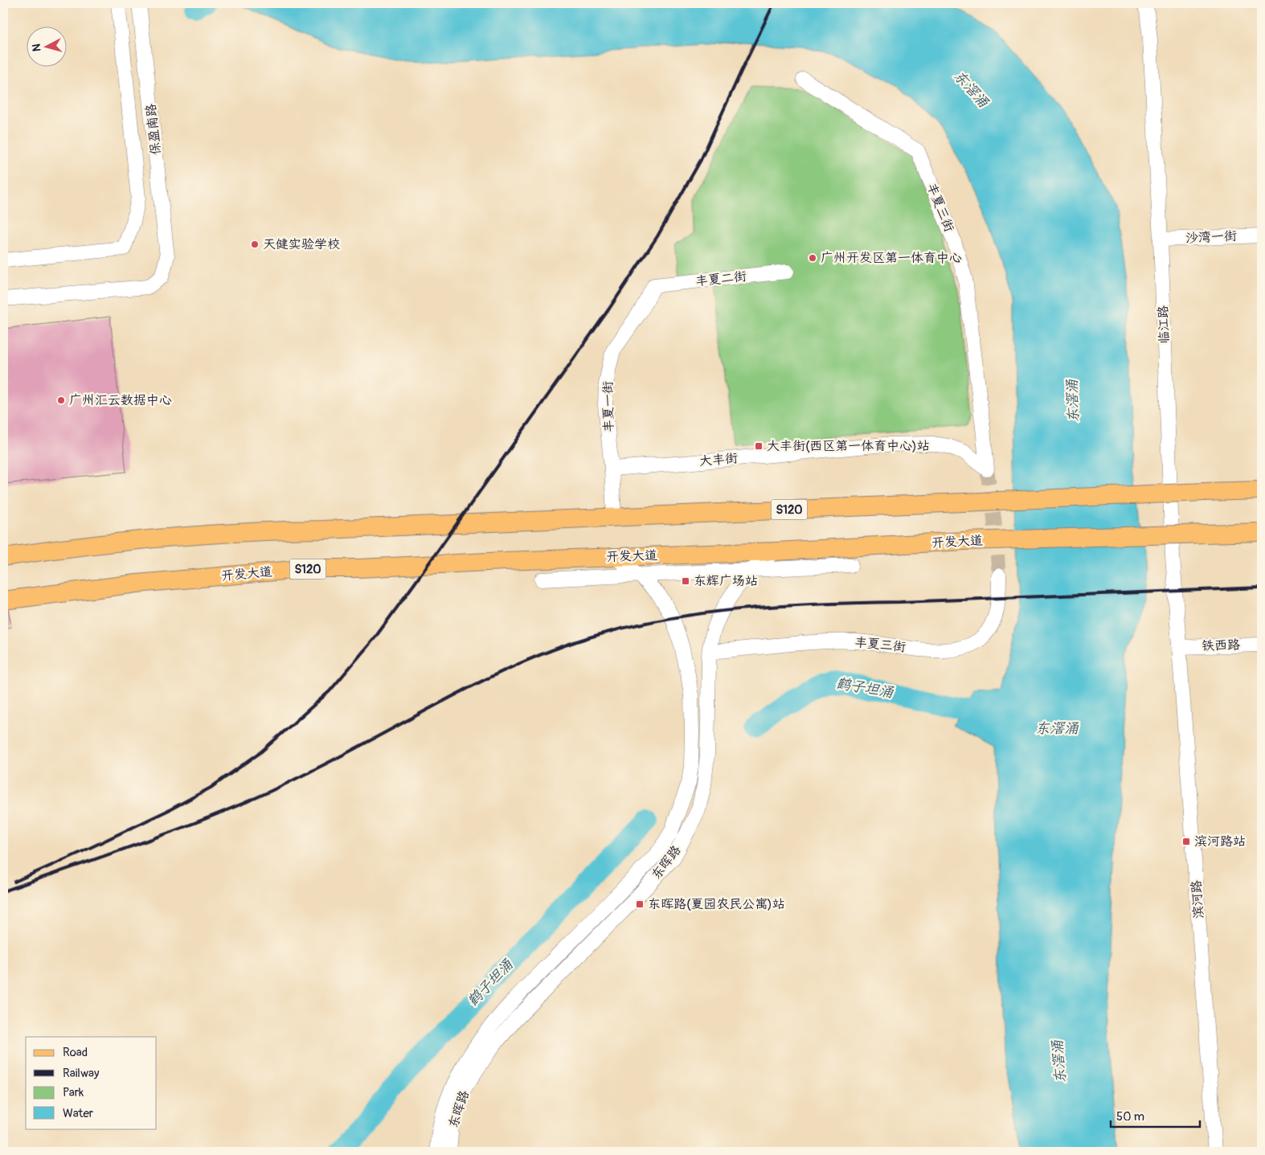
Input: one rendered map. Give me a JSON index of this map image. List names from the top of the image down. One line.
{"streets":{"main road":["S120","开发大道"],"street":["保盈南路","丰夏三街","沙湾一街","丰夏二街","临江路","丰夏一街","大丰街","铁西路","东晖路","滨河路"]},"crossings":[["丰夏三街","大丰街"],["丰夏三街","东晖路"],["沙湾一街","临江路"],["丰夏二街","丰夏一街"],["临江路","铁西路"],["临江路","滨河路"],["丰夏一街","大丰街"],["丰夏一街","S120"],["开发大道","东晖路"],["铁西路","滨河路"]],"water":["东滘涌","鹤子坦涌"],"places":{"other":["天健实验学校","广州开发区第一体育中心","广州汇云数据中心"],"transit":["大丰街(西区第一体育中心)站","东辉广场站","滨河路站","东晖路(夏园农民公寓)站"]},"legend":["Road","Railway","Park","Water"],"scale_bar":"50 m","north":"left"}
